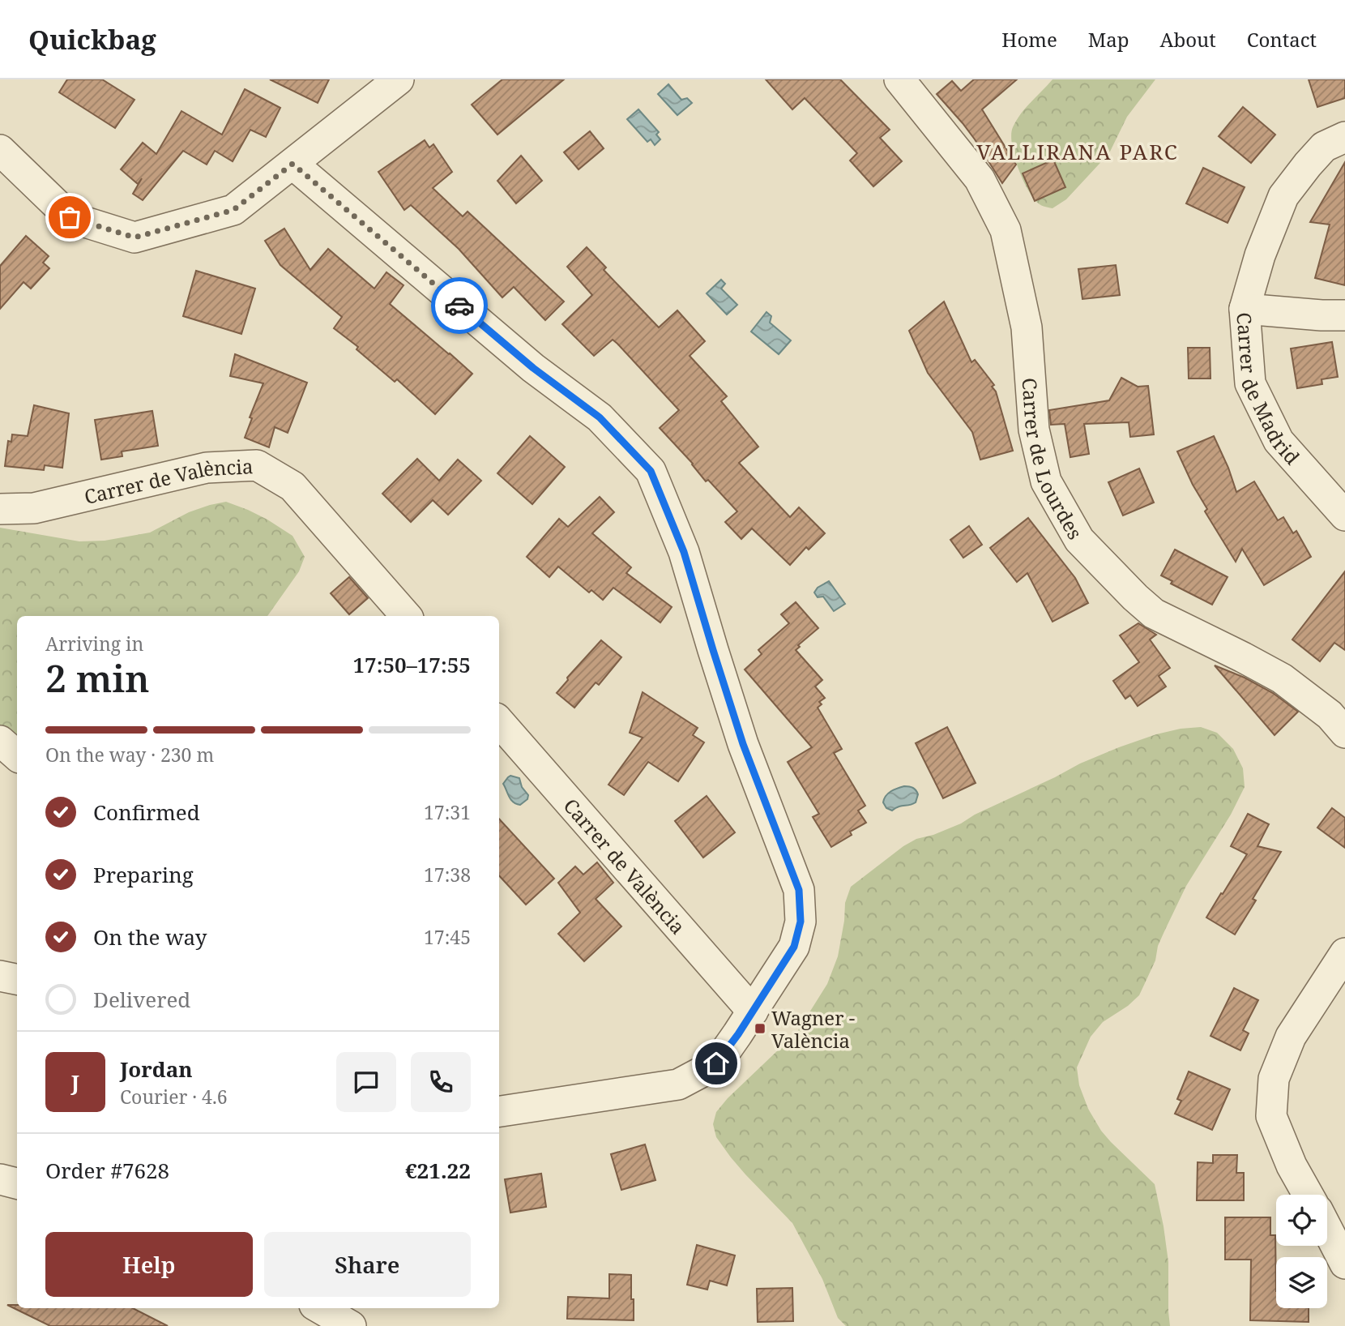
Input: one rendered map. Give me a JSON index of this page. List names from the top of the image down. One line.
{"streets":{"street":["Carrer de Madrid","Carrer de Lourdes","Carrer de València"]},"districts":["VALLIRANA PARC"],"places":{"transit":["Wagner - València"]},"page":{"header":"Quickbag","nav":["Home","Map","About","Contact"],"heading":["2 min","Arriving in","17:50–17:55"],"panel":["Jordan","Courier · 4.6","Order #7628","€21.22"],"bar":"On the way · 230 m","list":[["Confirmed","17:31"],["Preparing","17:38"],["On the way","17:45"],"Delivered"],"round":"J","buttons":["Help","Share"]}}
